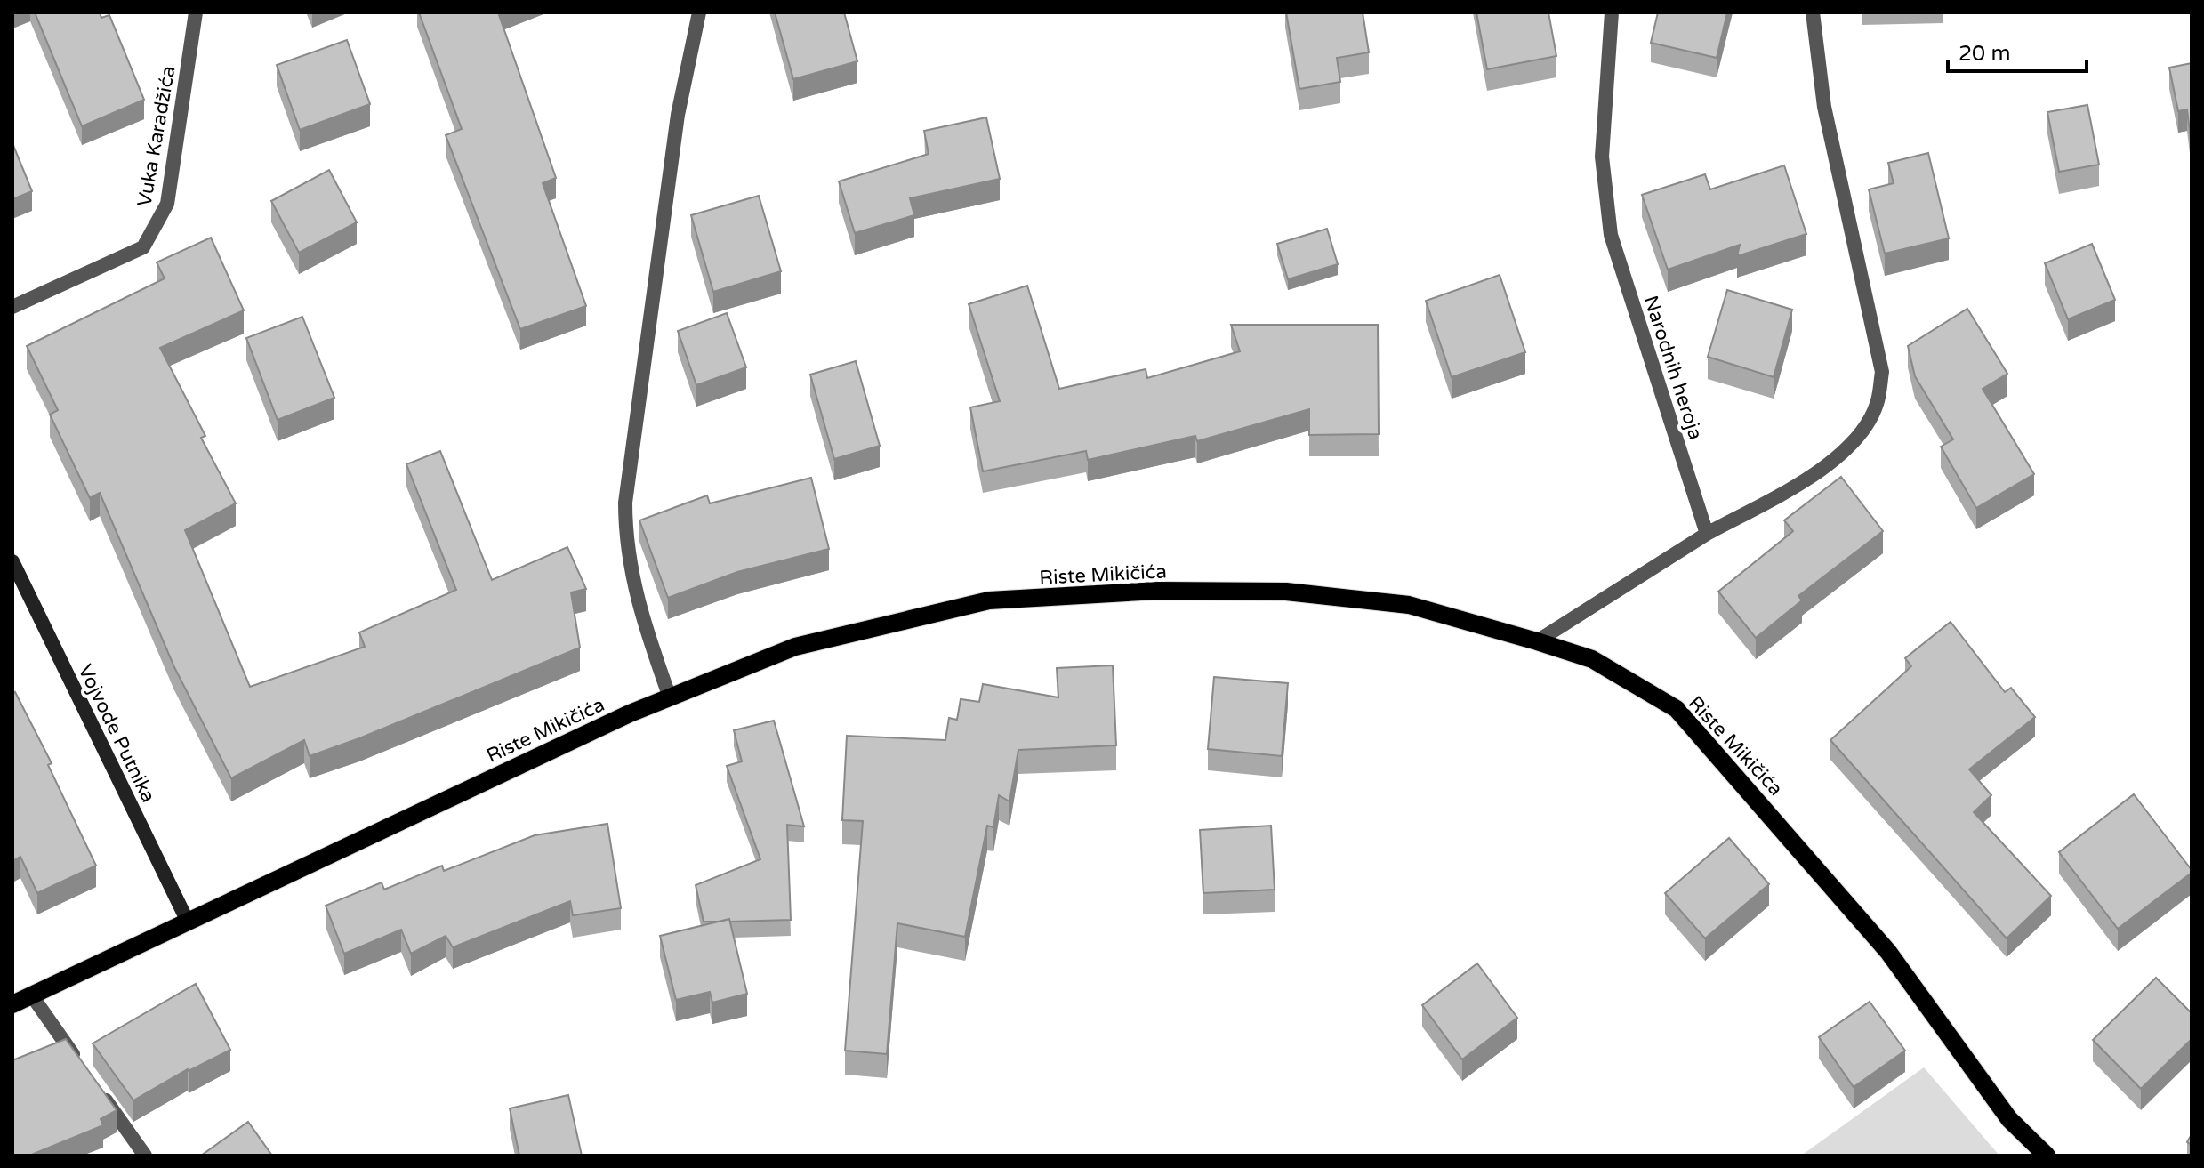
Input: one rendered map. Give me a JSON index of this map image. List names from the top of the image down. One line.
{"streets":{"main road":["Riste Mikičića"],"street":["Vuka Karadžića","Narodnih heroja","Vojvode Putnika"]},"crossings":[["Riste Mikičića","Vojvode Putnika"]],"scale_bar":"20 m"}
